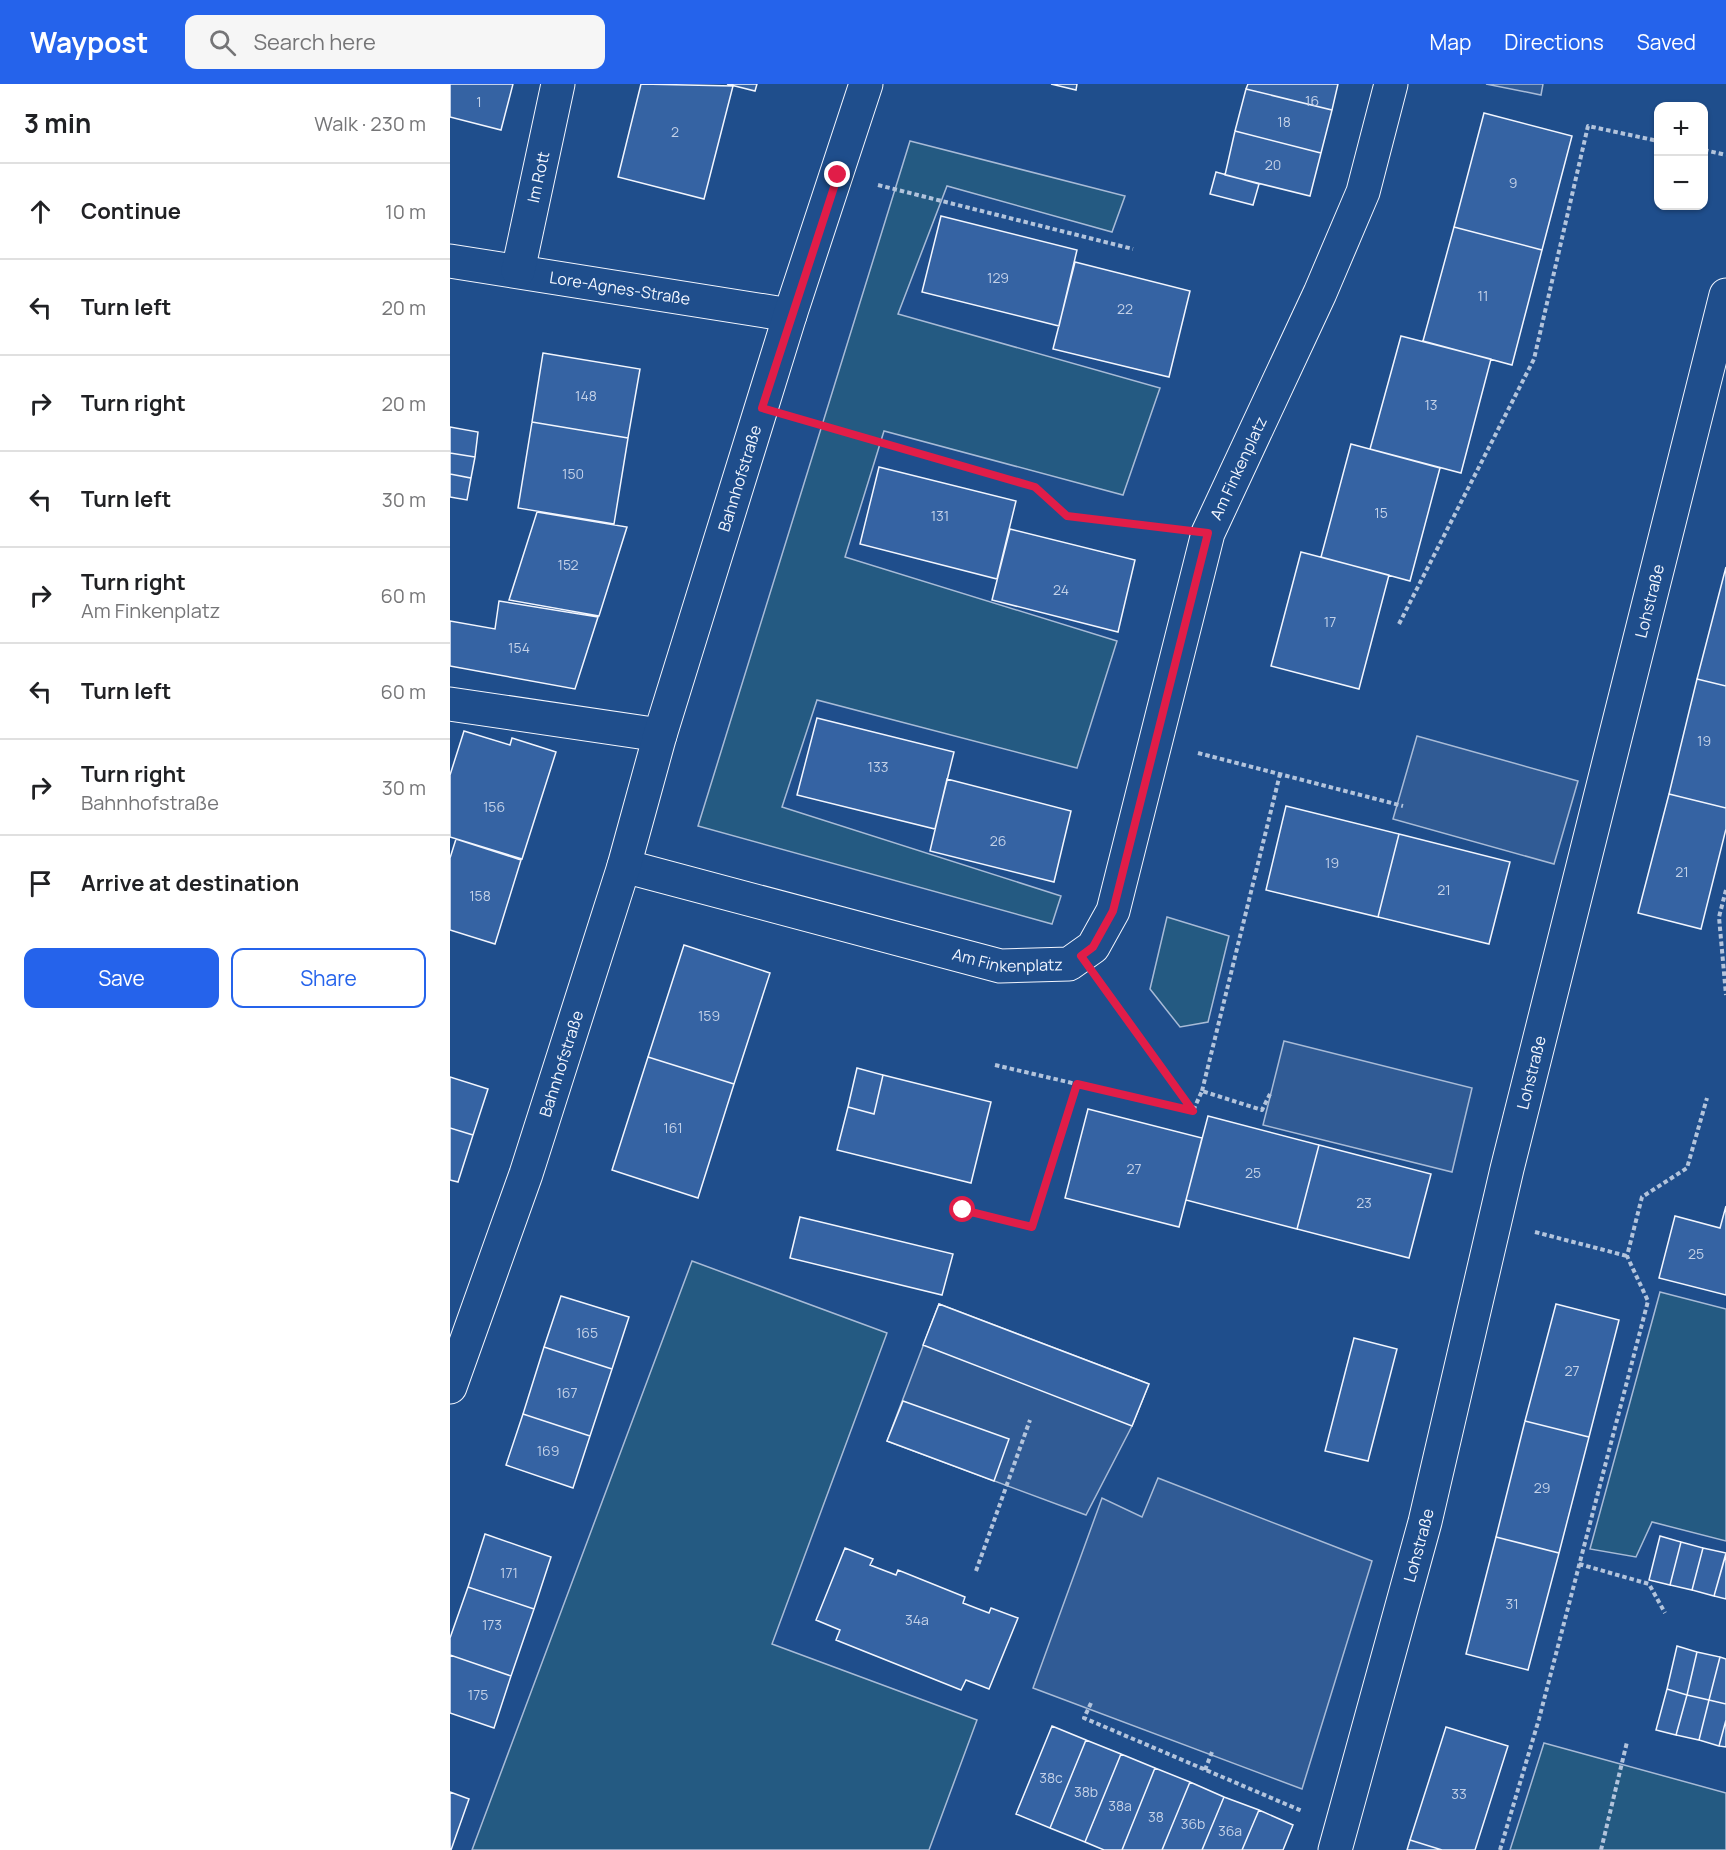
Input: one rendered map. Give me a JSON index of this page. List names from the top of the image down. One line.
{"streets":{"street":["Im Rott","Lore-Agnes-Straße","Am Finkenplatz","Bahnhofstraße","Lohstraße"]},"crossings":[["Im Rott","Lore-Agnes-Straße"],["Lore-Agnes-Straße","Bahnhofstraße"],["Am Finkenplatz","Bahnhofstraße"]],"house_numbers":["16","1","18","2","20","9","129","11","22","148","13","150","15","131","152","24","17","154","19","133","156","26","19","21","21","158","159","161","27","25","23","25","165","27","167","169","29","171","31","34a","173","175","38c","38b","33","38a","38","36b","36a"],"page":{"header":"Waypost","search":"Search here","nav":["Map","Directions","Saved"],"heading":["3 min","Walk · 230 m"],"map_buttons":["+","−"],"list":[["Continue","10 m"],["Turn left","20 m"],["Turn right","20 m"],["Turn left","30 m"],["Turn right","Am Finkenplatz","60 m"],["Turn left","60 m"],["Turn right","Bahnhofstraße","30 m"],"Arrive at destination"],"buttons":["Save","Share"]}}
